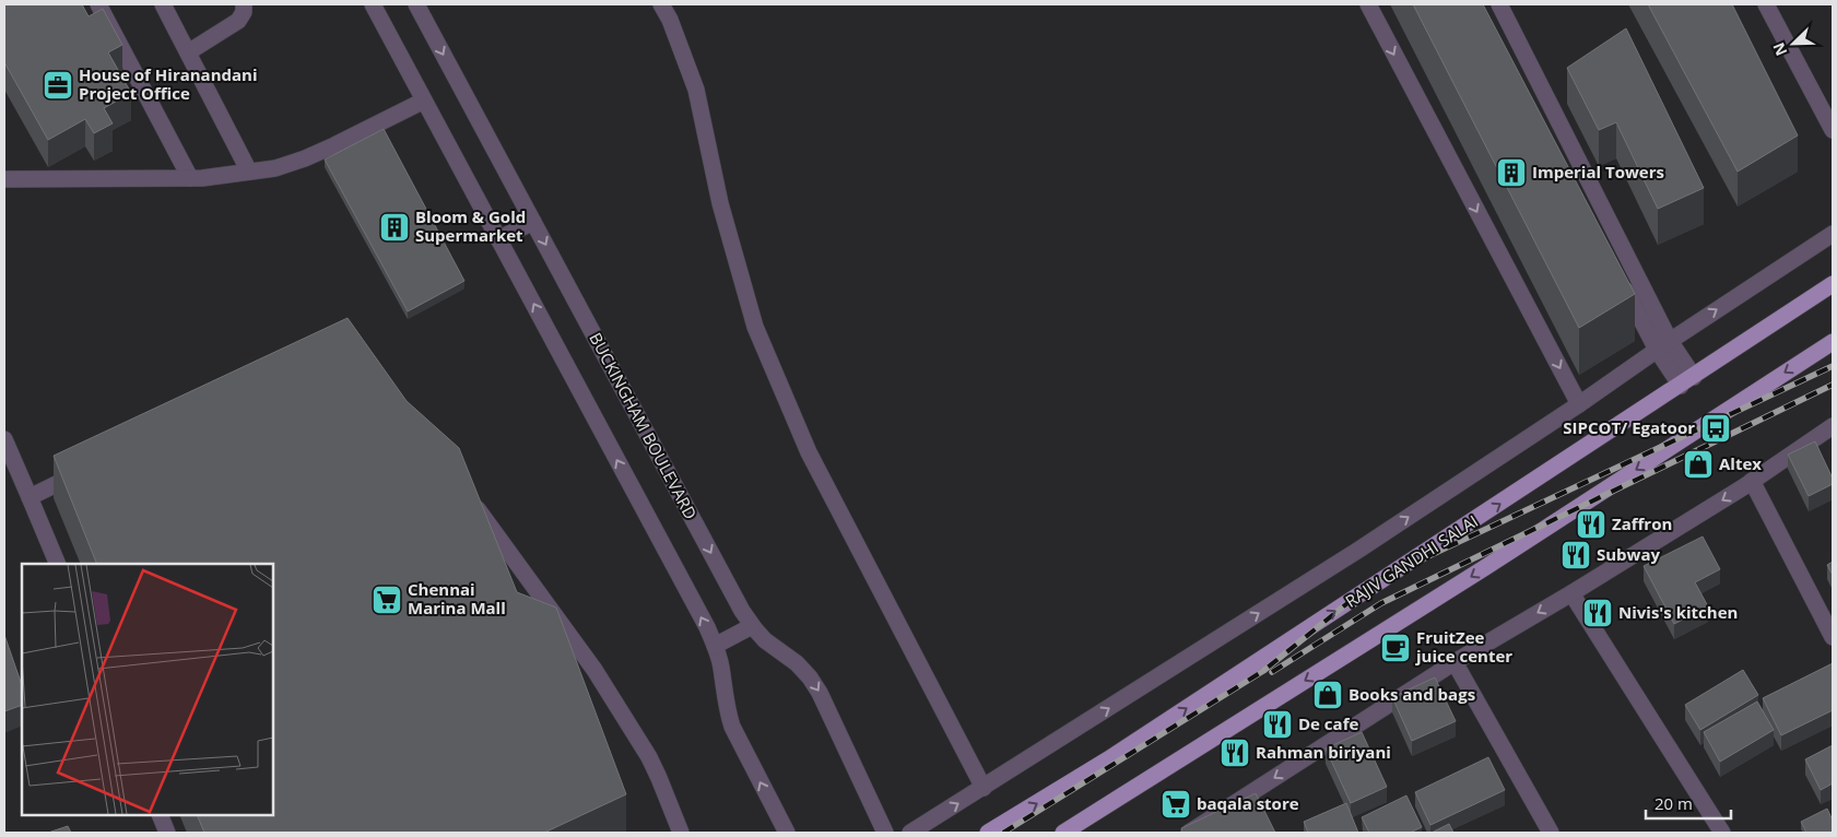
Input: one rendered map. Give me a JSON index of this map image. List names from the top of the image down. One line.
{"streets":{"main road":["RAJIV GANDHI SALAI"],"street":["BUCKINGHAM BOULEVARD"]},"places":{"office":["House of Hiranandani Project Office"],"building":["Imperial Towers","Bloom & Gold Supermarket"],"bus stop":["SIPCOT/ Egatoor"],"shop":["Altex","Books and bags"],"restaurant":["Zaffron","Subway","Nivis's kitchen","De cafe","Rahman biriyani"],"supermarket":["Chennai Marina Mall","baqala store"],"cafe":["FruitZee juice center"]},"scale_bar":"20 m","north":"bottom left"}
